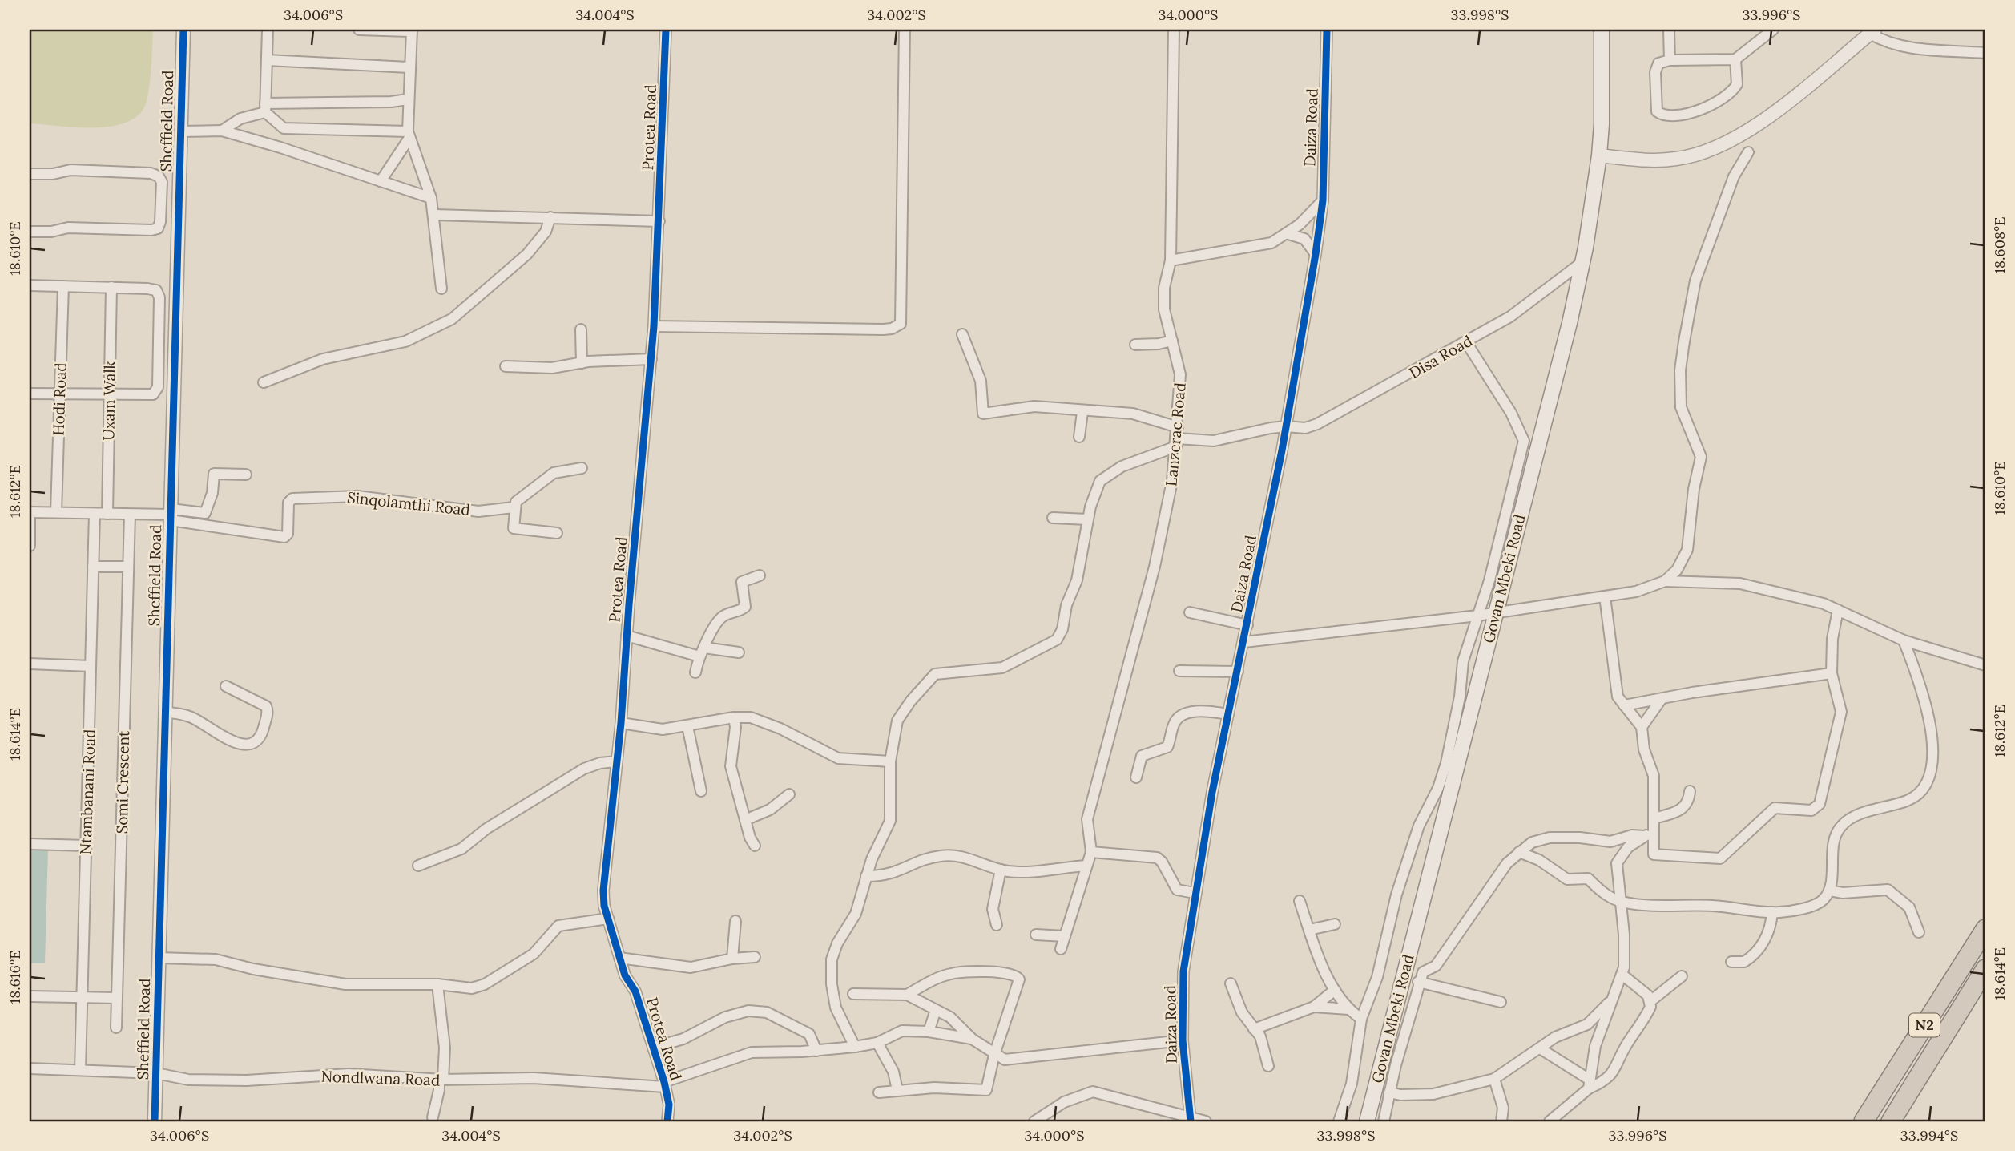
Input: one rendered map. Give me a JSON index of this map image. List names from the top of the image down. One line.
{"streets":{"highway":["N2"],"main road":["Govan Mbeki Road"],"street":["Sheffield Road","Protea Road","Daiza Road","Disa Road","Hodi Road","Uxam Walk","Lanzerac Road","Sinqolamthi Road","Somi Crescent","Ntambanani Road","Nondlwana Road"]},"crossings":[["Sheffield Road","Sinqolamthi Road"],["Sheffield Road","Nondlwana Road"],["Protea Road","Nondlwana Road"],["Daiza Road","Disa Road"],["Disa Road","Lanzerac Road"],["Disa Road","Govan Mbeki Road"],["Hodi Road","Sinqolamthi Road"],["Uxam Walk","Sinqolamthi Road"],["Sinqolamthi Road","Somi Crescent"],["Sinqolamthi Road","Ntambanani Road"],["Ntambanani Road","Nondlwana Road"]],"coordinates":["34.006°S","34.004°S","34.002°S","34.000°S","33.998°S","33.996°S","18.608°E","18.610°E","18.612°E","18.614°E","18.616°E","33.994°S"]}
